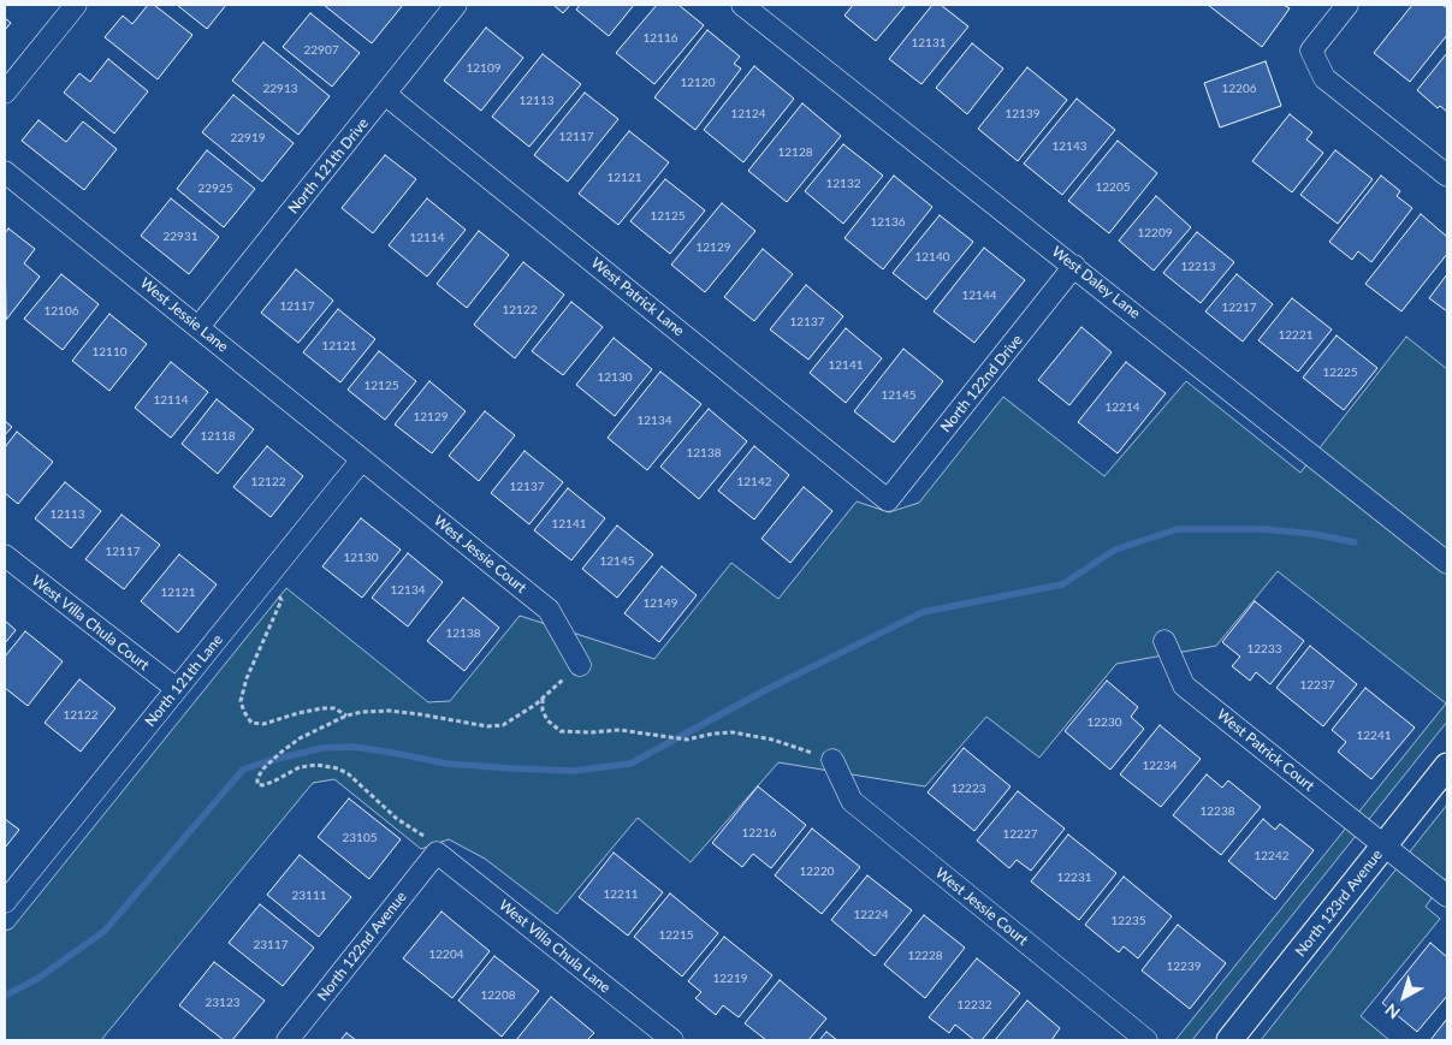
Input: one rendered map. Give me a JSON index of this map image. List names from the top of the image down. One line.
{"streets":{"street":["North 121th Drive","West Daley Lane","West Patrick Lane","West Jessie Lane","North 122nd Drive","West Jessie Court","West Villa Chula Court","North 121th Lane","West Patrick Court","North 123rd Avenue","North 122nd Avenue","West Villa Chula Lane"]},"crossings":[["North 121th Drive","West Patrick Lane"],["North 121th Drive","West Jessie Lane"],["West Daley Lane","North 122nd Drive"],["West Patrick Lane","North 122nd Drive"],["West Jessie Lane","West Jessie Court"],["West Jessie Lane","North 121th Lane"],["West Jessie Court","North 121th Lane"],["West Villa Chula Court","North 121th Lane"],["West Patrick Court","North 123rd Avenue"],["North 122nd Avenue","West Villa Chula Lane"]],"house_numbers":["12116","12131","22907","12109","12120","22913","12206","12113","12124","12139","12117","22919","12143","12128","12121","12132","12205","22925","12125","12136","12209","22931","12114","12129","12140","12213","12144","12117","12217","12122","12106","12137","12221","12121","12110","12141","12225","12130","12125","12145","12114","12214","12129","12134","12118","12138","12122","12142","12137","12113","12141","12117","12130","12145","12134","12121","12149","12138","12233","12237","12122","12230","12241","12234","12223","12238","12216","12227","23105","12242","12220","12231","12211","23111","12224","12235","12215","23117","12204","12228","12239","12219","12208","23123","12232"],"north":"bottom left"}
